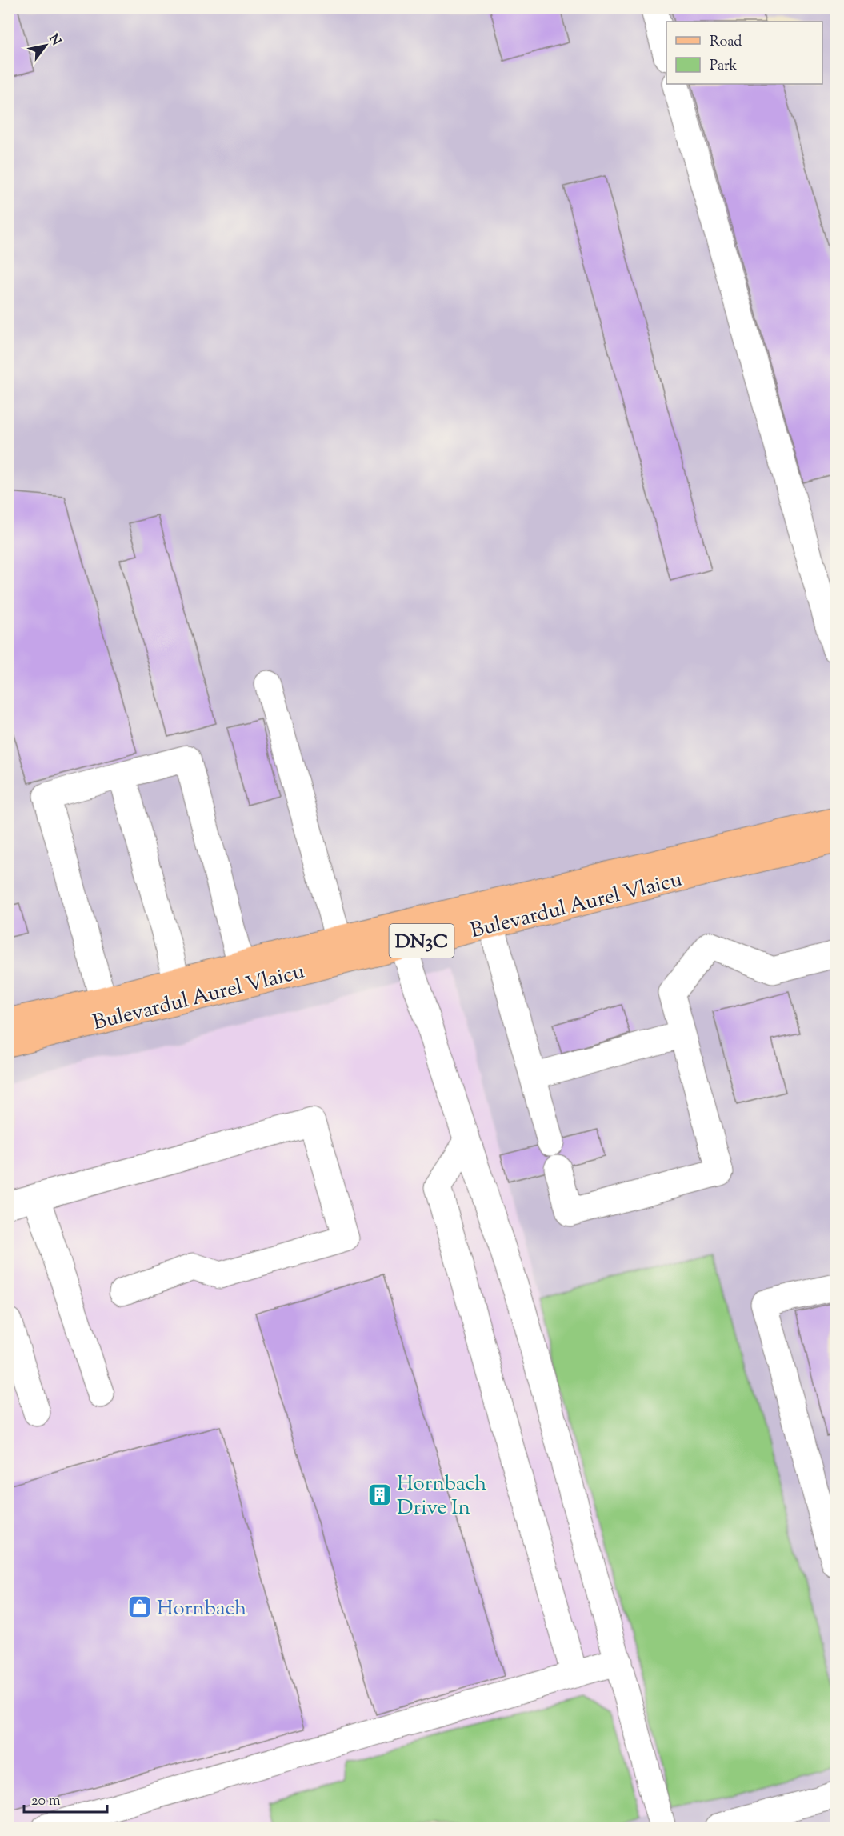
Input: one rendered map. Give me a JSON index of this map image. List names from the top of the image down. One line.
{"streets":{"main road":["Bulevardul Aurel Vlaicu","DN3C"]},"places":{"building":["Hornbach Drive In"],"shop":["Hornbach"]},"legend":["Road","Park"],"scale_bar":"20 m","north":"top right"}
